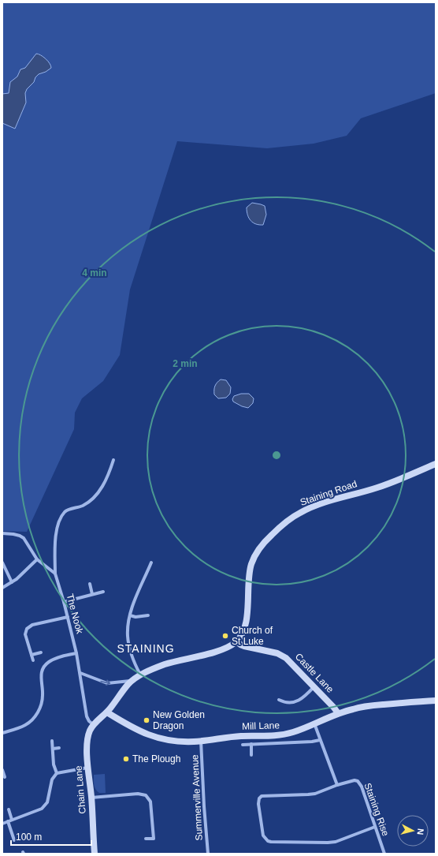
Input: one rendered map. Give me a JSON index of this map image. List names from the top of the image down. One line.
{"streets":{"street":["Staining Road","The Nook","Castle Lane","Mill Lane","Chain Lane","Summerville Avenue","Staining Rise"]},"crossings":[["Staining Road","Castle Lane"],["The Nook","Chain Lane"],["Castle Lane","Mill Lane"],["Mill Lane","Summerville Avenue"]],"districts":["STAINING"],"places":["Church of St Luke","New Golden Dragon","The Plough"],"scale_bar":"100 m","north":"right","rings":["4 min","2 min"]}
